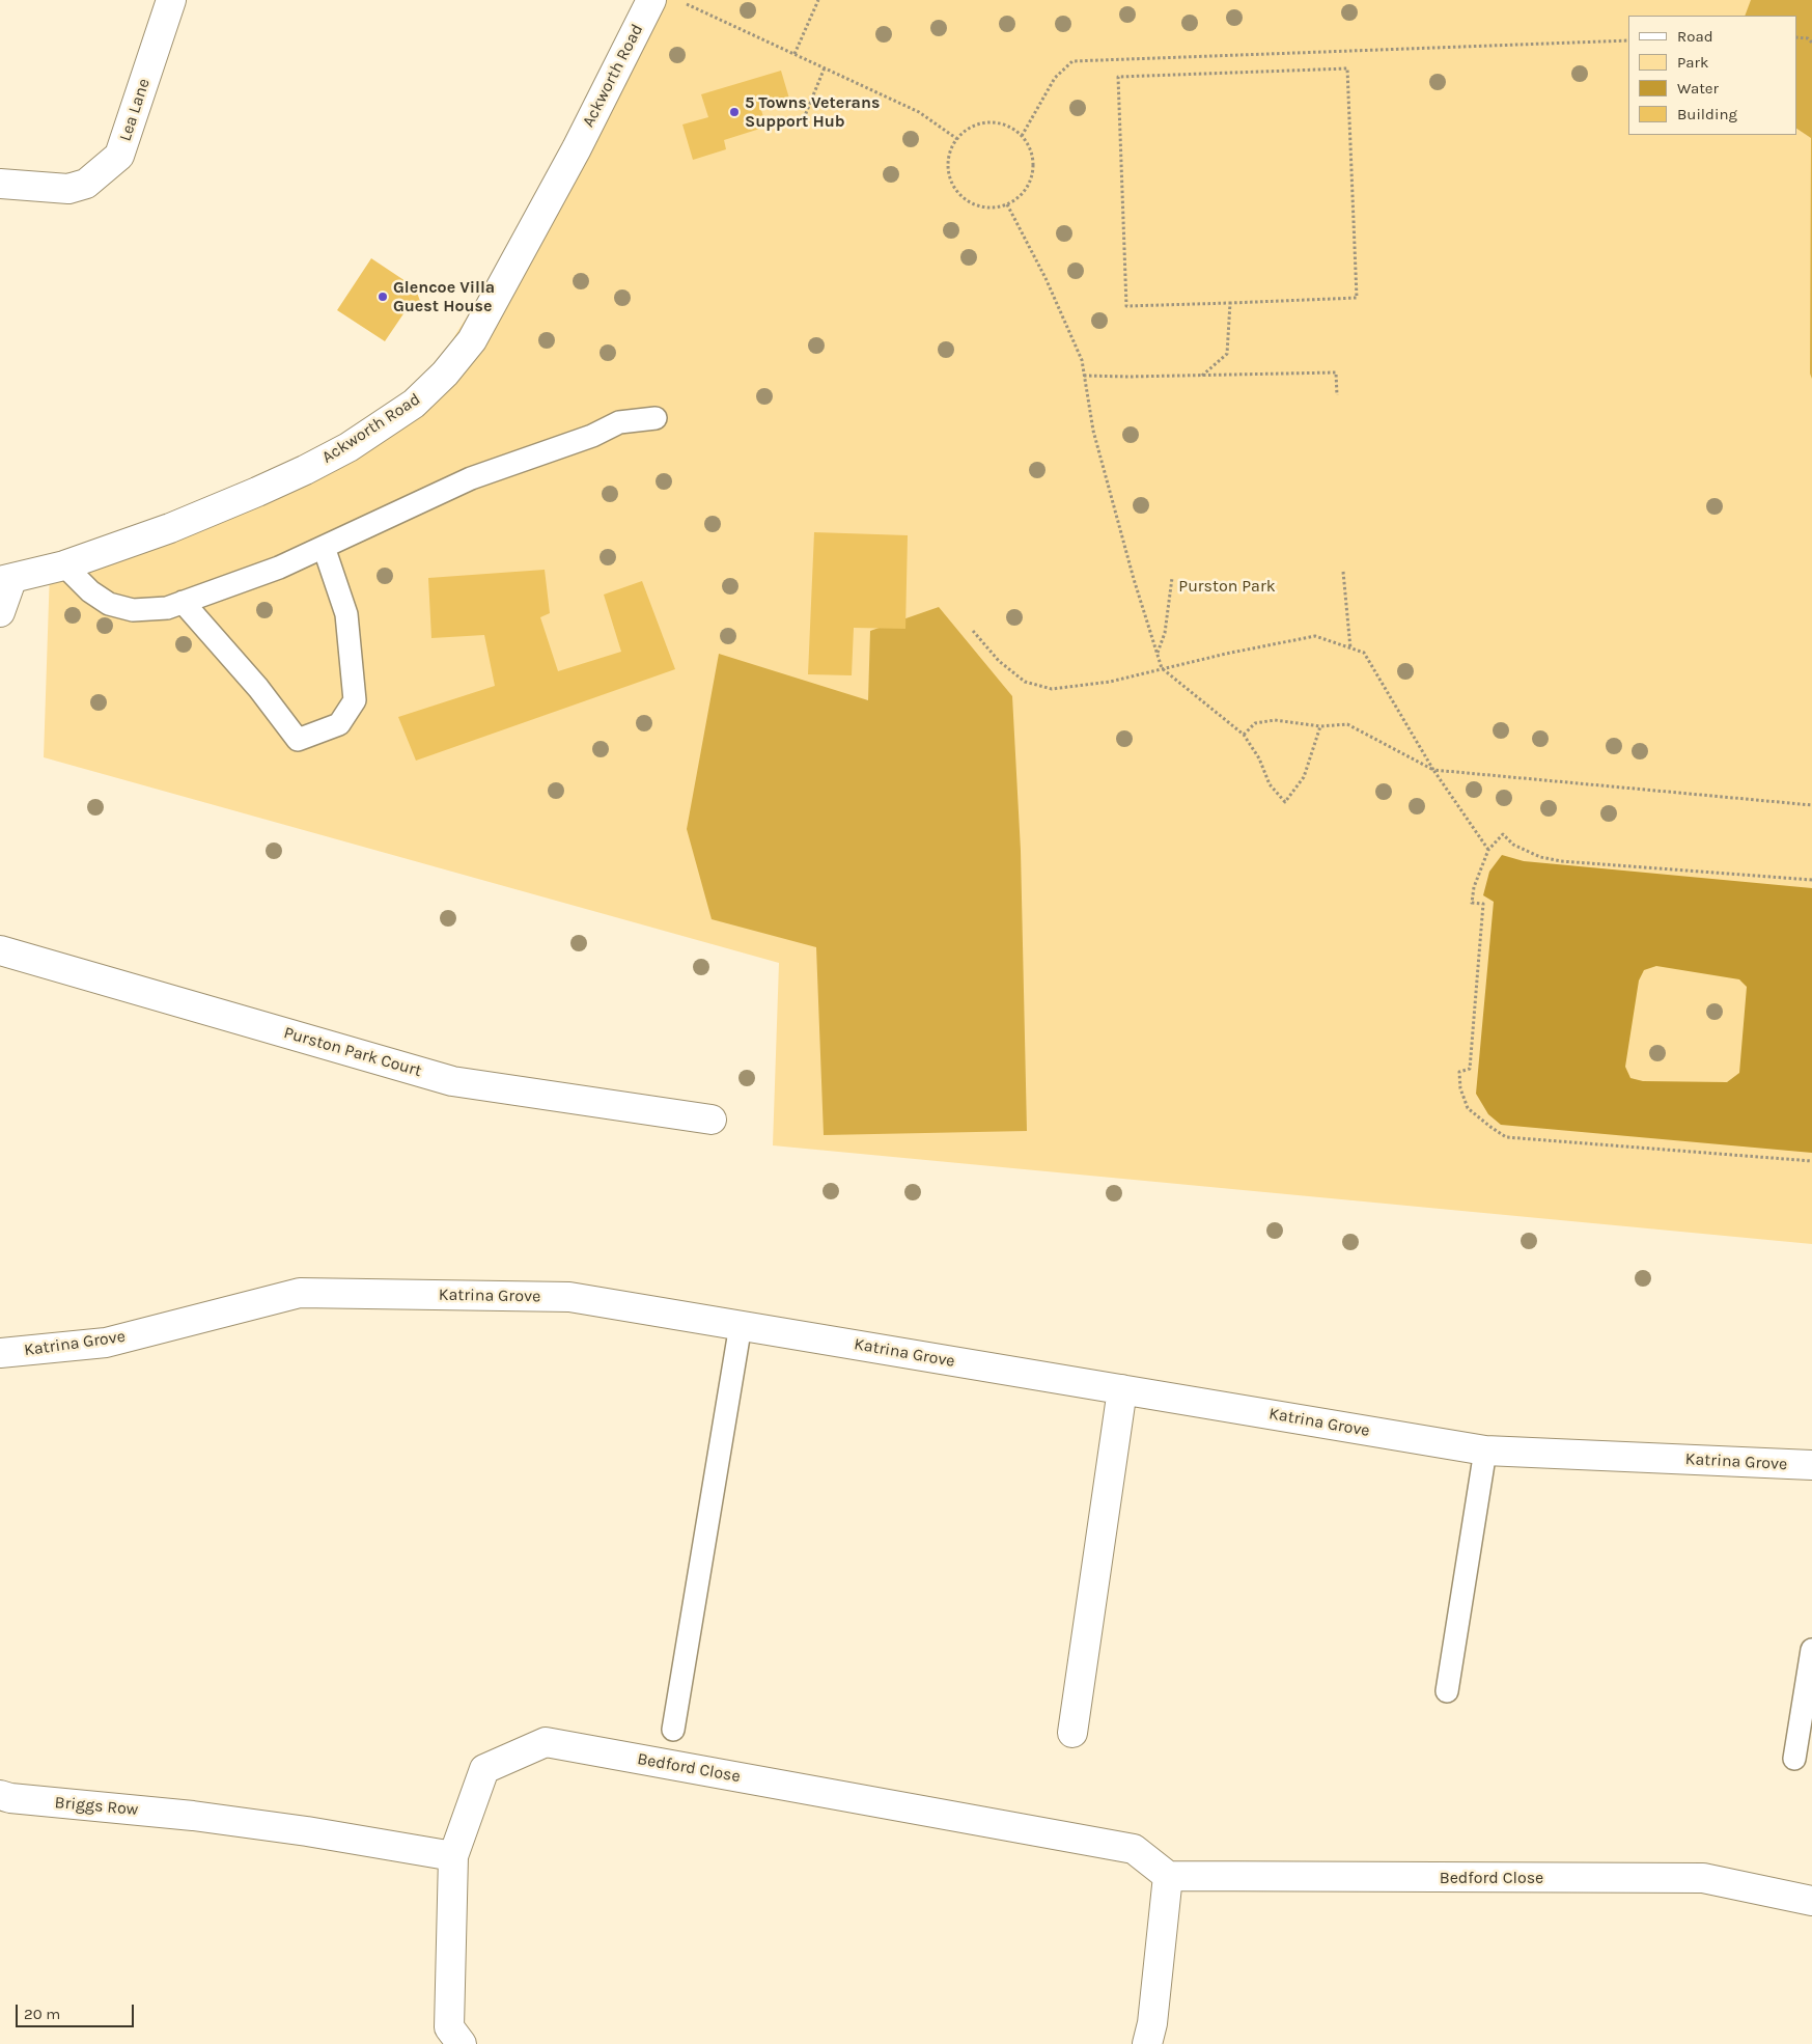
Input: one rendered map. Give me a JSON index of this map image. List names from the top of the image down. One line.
{"streets":{"street":["Ackworth Road","Lea Lane","Purston Park Court","Katrina Grove","Bedford Close","Briggs Row"]},"crossings":[["Bedford Close","Briggs Row"]],"parks":["Purston Park"],"places":["5 Towns Veterans Support Hub","Glencoe Villa Guest House"],"legend":["Road","Park","Water","Building"],"scale_bar":"20 m"}
